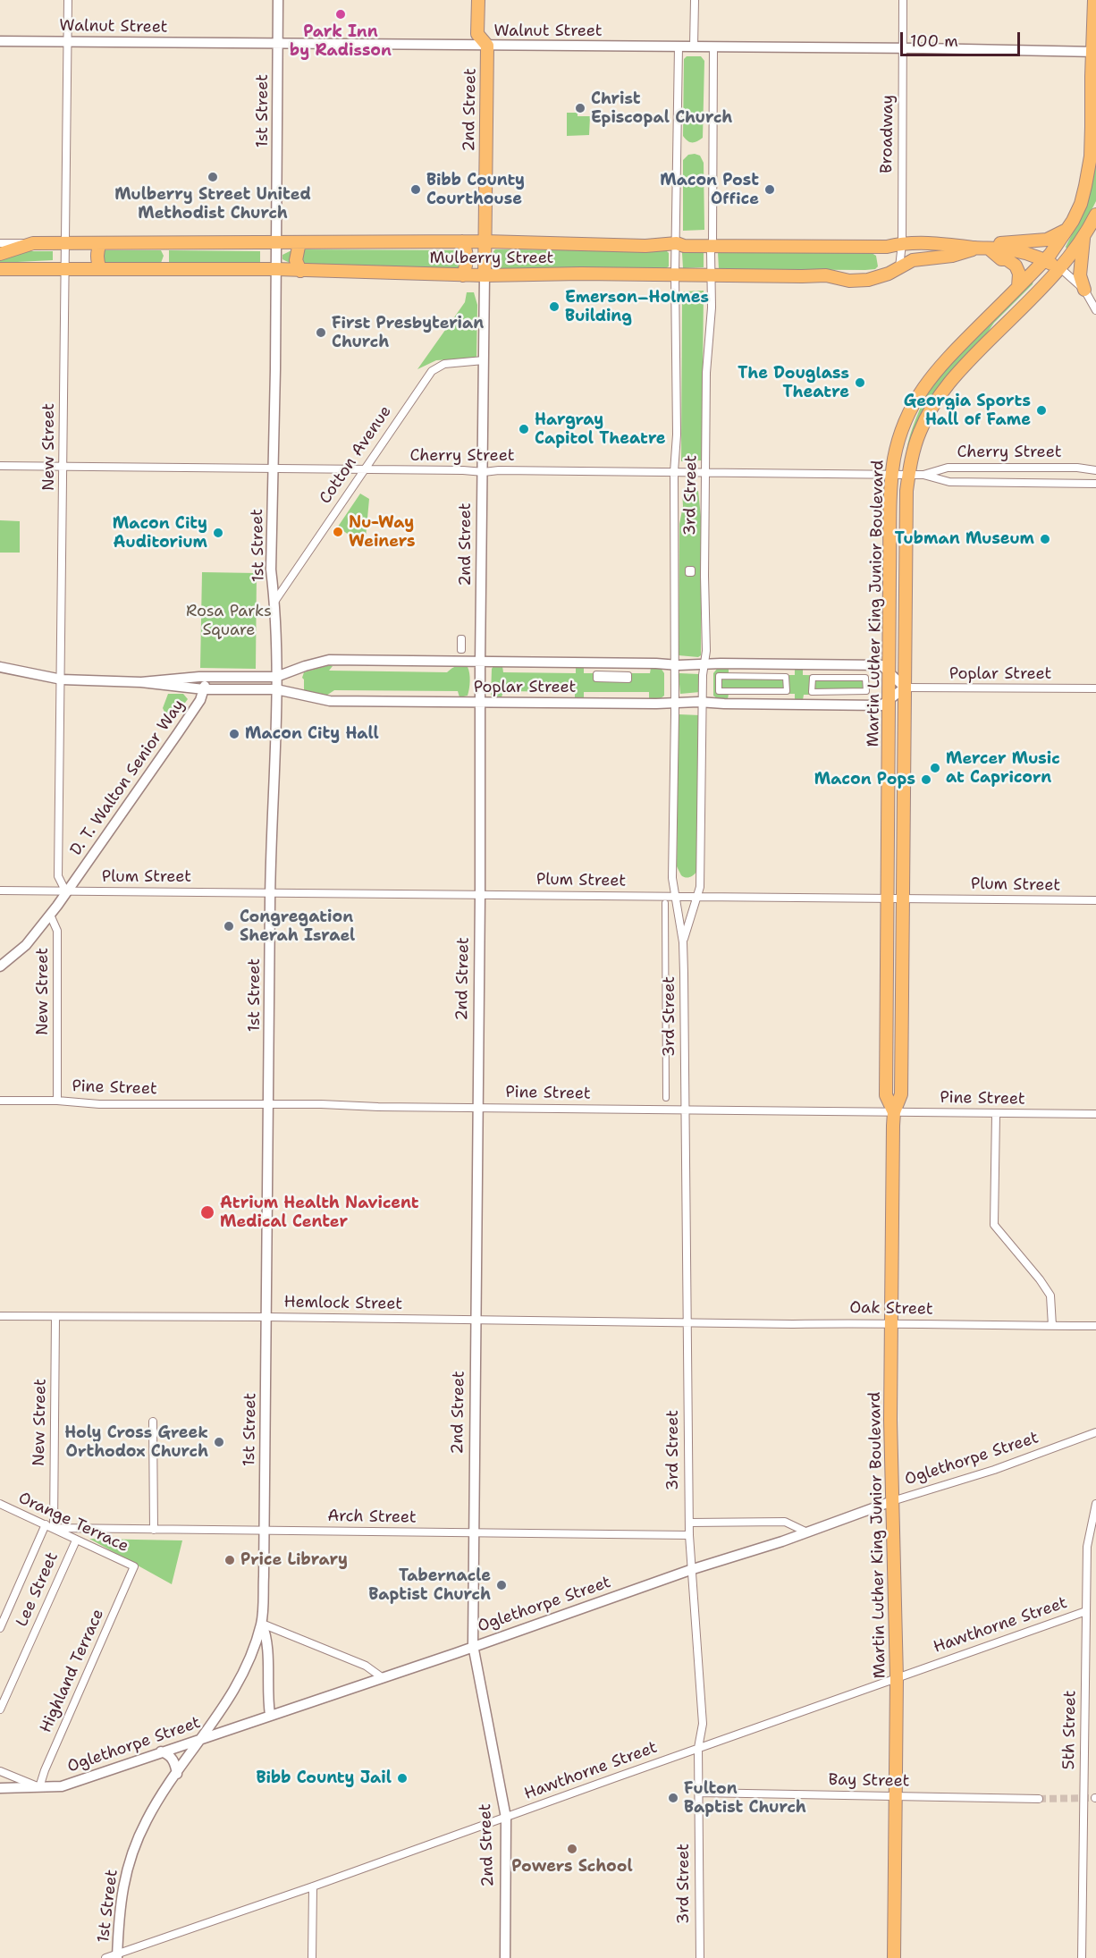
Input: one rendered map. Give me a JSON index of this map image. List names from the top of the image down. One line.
{"streets":{"main road":["2nd Street","Mulberry Street","Martin Luther King Junior Boulevard"],"street":["Walnut Street","1st Street","Broadway","New Street","Cherry Street","Cotton Avenue","3rd Street","Poplar Street","D. T. Walton Senior Way","Plum Street","Pine Street","Hemlock Street","Oak Street","Oglethorpe Street","Arch Street","Orange Terrace","Lee Street","Hawthorne Street","Highland Terrace","5th Street","Bay Street"]},"crossings":[["Walnut Street","2nd Street"],["Walnut Street","1st Street"],["Walnut Street","Broadway"],["Walnut Street","New Street"],["Walnut Street","3rd Street"],["Walnut Street","Martin Luther King Junior Boulevard"],["2nd Street","Mulberry Street"],["2nd Street","Cherry Street"],["2nd Street","Cotton Avenue"],["2nd Street","Poplar Street"],["2nd Street","Plum Street"],["2nd Street","Pine Street"],["2nd Street","Hemlock Street"],["2nd Street","Oglethorpe Street"],["2nd Street","Arch Street"],["2nd Street","Hawthorne Street"],["1st Street","Mulberry Street"],["1st Street","Cherry Street"],["1st Street","Cotton Avenue"],["1st Street","Poplar Street"],["1st Street","Plum Street"],["1st Street","Pine Street"],["1st Street","Hemlock Street"],["1st Street","Oglethorpe Street"],["1st Street","Arch Street"],["1st Street","Hawthorne Street"],["Broadway","Mulberry Street"],["Mulberry Street","New Street"],["Mulberry Street","3rd Street"],["Mulberry Street","Martin Luther King Junior Boulevard"],["New Street","Cherry Street"],["New Street","Poplar Street"],["New Street","D. T. Walton Senior Way"],["New Street","Plum Street"],["New Street","Pine Street"],["New Street","Hemlock Street"],["New Street","Arch Street"],["New Street","Orange Terrace"],["Cherry Street","Cotton Avenue"],["Cherry Street","3rd Street"],["Cherry Street","Martin Luther King Junior Boulevard"],["3rd Street","Poplar Street"],["3rd Street","Plum Street"],["3rd Street","Pine Street"],["3rd Street","Hemlock Street"],["3rd Street","Oak Street"],["3rd Street","Oglethorpe Street"],["3rd Street","Arch Street"],["3rd Street","Hawthorne Street"],["3rd Street","Bay Street"],["Martin Luther King Junior Boulevard","Poplar Street"],["Martin Luther King Junior Boulevard","Plum Street"],["Martin Luther King Junior Boulevard","Pine Street"],["Martin Luther King Junior Boulevard","Oak Street"],["Martin Luther King Junior Boulevard","Oglethorpe Street"],["Martin Luther King Junior Boulevard","Hawthorne Street"],["Martin Luther King Junior Boulevard","Bay Street"],["Poplar Street","D. T. Walton Senior Way"],["D. T. Walton Senior Way","Plum Street"],["Hemlock Street","Oak Street"],["Oglethorpe Street","Highland Terrace"],["Arch Street","Orange Terrace"],["Orange Terrace","Lee Street"],["Orange Terrace","Highland Terrace"],["Hawthorne Street","5th Street"]],"parks":["Rosa Parks Square"],"places":["Park Inn by Radisson","Christ Episcopal Church","Mulberry Street United Methodist Church","Bibb County Courthouse","Macon Post Office","Emerson–Holmes Building","First Presbyterian Church","The Douglass Theatre","Georgia Sports Hall of Fame","Hargray Capitol Theatre","Nu-Way Weiners","Macon City Auditorium","Tubman Museum","Macon City Hall","Mercer Music at Capricorn","Macon Pops","Congregation Sherah Israel","Atrium Health Navicent Medical Center","Holy Cross Greek Orthodox Church","Price Library","Tabernacle Baptist Church","Bibb County Jail","Fulton Baptist Church","Powers School"],"scale_bar":"100 m"}
